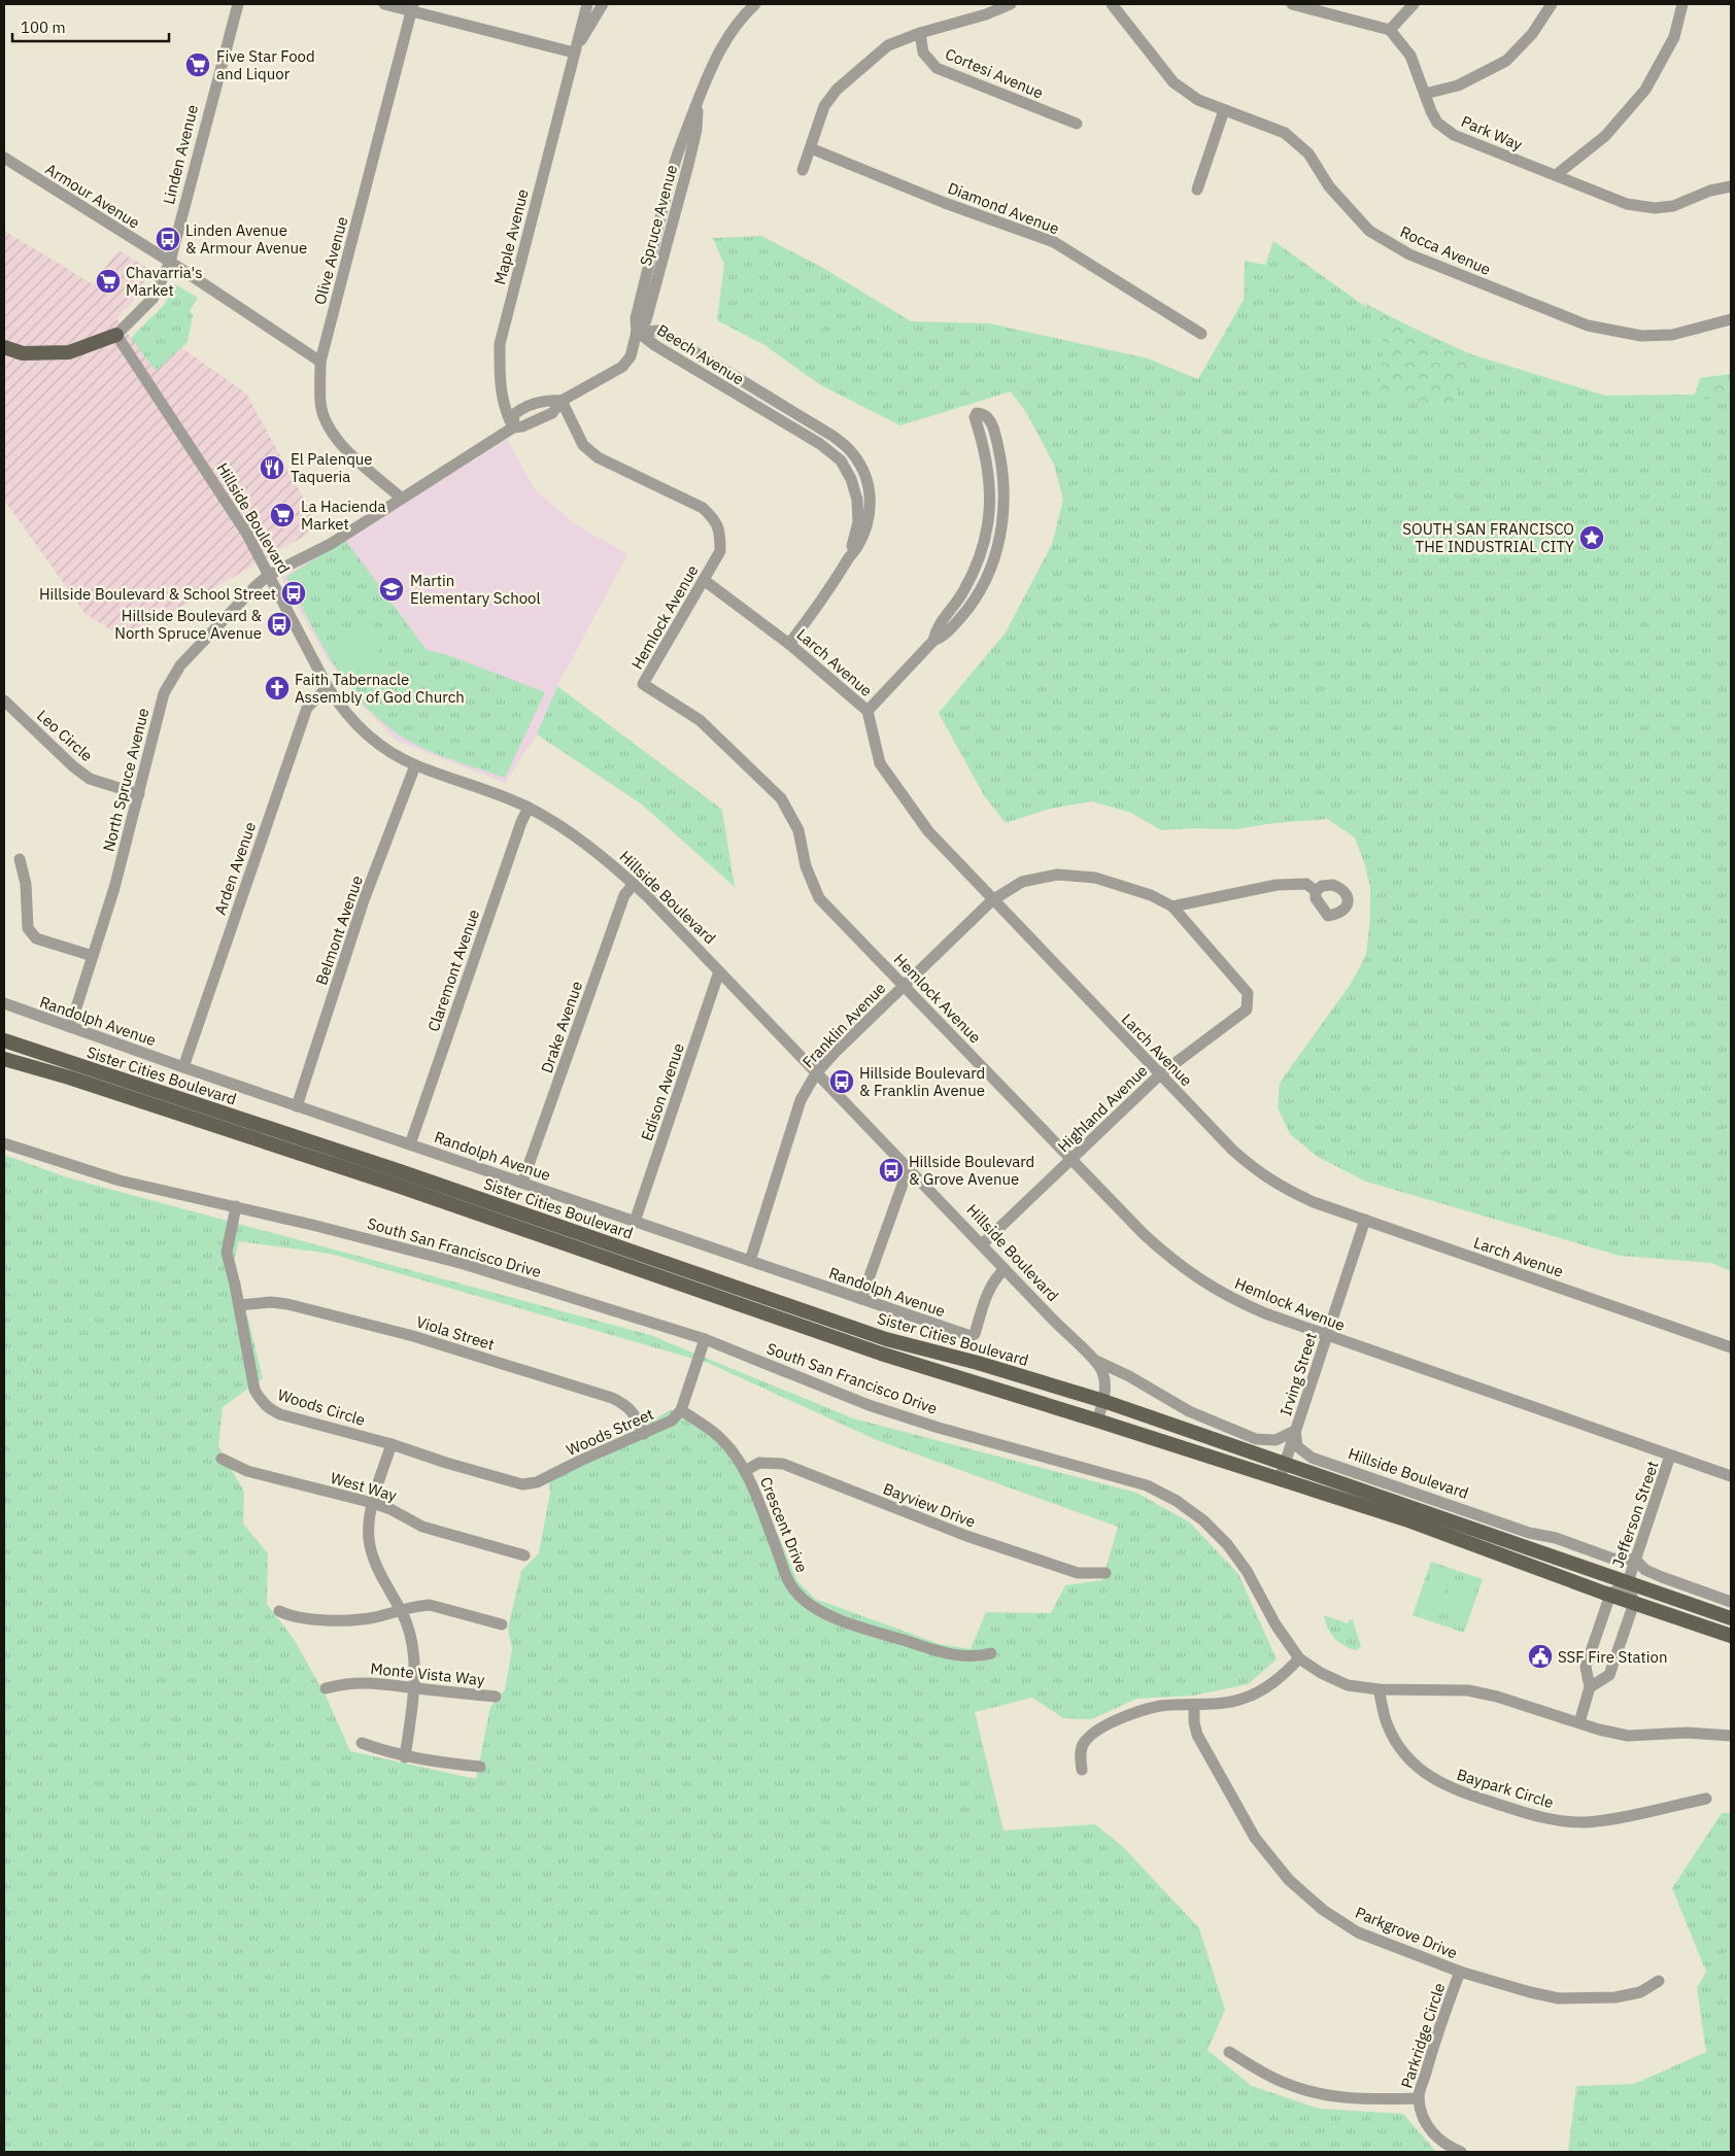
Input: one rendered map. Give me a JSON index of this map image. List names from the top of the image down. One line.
{"streets":{"main road":["Linden Avenue","Hillside Boulevard","Sister Cities Boulevard"],"street":["Cortesi Avenue","Park Way","Armour Avenue","Diamond Avenue","Spruce Avenue","Maple Avenue","Rocca Avenue","Olive Avenue","Beech Avenue","Hemlock Avenue","Larch Avenue","Leo Circle","North Spruce Avenue","Arden Avenue","Belmont Avenue","Claremont Avenue","Randolph Avenue","Franklin Avenue","Drake Avenue","Edison Avenue","Highland Avenue","South San Francisco Drive","Viola Street","Irving Street","Woods Circle","Woods Street","West Way","Bayview Drive","Jefferson Street","Crescent Drive","Monte Vista Way","Baypark Circle","Parkgrove Drive","Parkridge Circle"]},"crossings":[["Linden Avenue","Armour Avenue"],["Linden Avenue","Hillside Boulevard"],["Armour Avenue","Olive Avenue"],["Spruce Avenue","Maple Avenue"],["Spruce Avenue","Olive Avenue"],["Spruce Avenue","Beech Avenue"],["Spruce Avenue","Hemlock Avenue"],["Spruce Avenue","North Spruce Avenue"],["Olive Avenue","North Spruce Avenue"],["Beech Avenue","Larch Avenue"],["Hillside Boulevard","North Spruce Avenue"],["Hillside Boulevard","Arden Avenue"],["Hillside Boulevard","Belmont Avenue"],["Hillside Boulevard","Claremont Avenue"],["Hillside Boulevard","Randolph Avenue"],["Hillside Boulevard","Franklin Avenue"],["Hillside Boulevard","Drake Avenue"],["Hillside Boulevard","Sister Cities Boulevard"],["Hillside Boulevard","Edison Avenue"],["Hillside Boulevard","Highland Avenue"],["Hillside Boulevard","Irving Street"],["Hillside Boulevard","Jefferson Street"],["Hemlock Avenue","Larch Avenue"],["Hemlock Avenue","Franklin Avenue"],["Hemlock Avenue","Highland Avenue"],["Hemlock Avenue","Irving Street"],["Hemlock Avenue","Jefferson Street"],["Larch Avenue","Franklin Avenue"],["Larch Avenue","Highland Avenue"],["Larch Avenue","Irving Street"],["Leo Circle","North Spruce Avenue"],["North Spruce Avenue","Randolph Avenue"],["Arden Avenue","Randolph Avenue"],["Belmont Avenue","Randolph Avenue"],["Claremont Avenue","Randolph Avenue"],["Randolph Avenue","Franklin Avenue"],["Randolph Avenue","Drake Avenue"],["Randolph Avenue","Edison Avenue"],["Franklin Avenue","Highland Avenue"],["South San Francisco Drive","Woods Circle"],["South San Francisco Drive","Baypark Circle"],["Viola Street","Woods Circle"],["Viola Street","Woods Street"],["Woods Circle","Woods Street"],["Woods Street","Crescent Drive"],["Bayview Drive","Crescent Drive"],["Parkgrove Drive","Parkridge Circle"]],"places":{"supermarket":["Five Star Food and Liquor","Chavarria's Market","La Hacienda Market"],"bus stop":["Linden Avenue & Armour Avenue","Hillside Boulevard & School Street","Hillside Boulevard & North Spruce Avenue","Hillside Boulevard & Franklin Avenue","Hillside Boulevard & Grove Avenue"],"restaurant":["El Palenque Taqueria"],"place":["SOUTH SAN FRANCISCO THE INDUSTRIAL CITY"],"school or university":["Martin Elementary School"],"church":["Faith Tabernacle Assembly of God Church"],"public building":["SSF Fire Station"]},"scale_bar":"100 m"}
